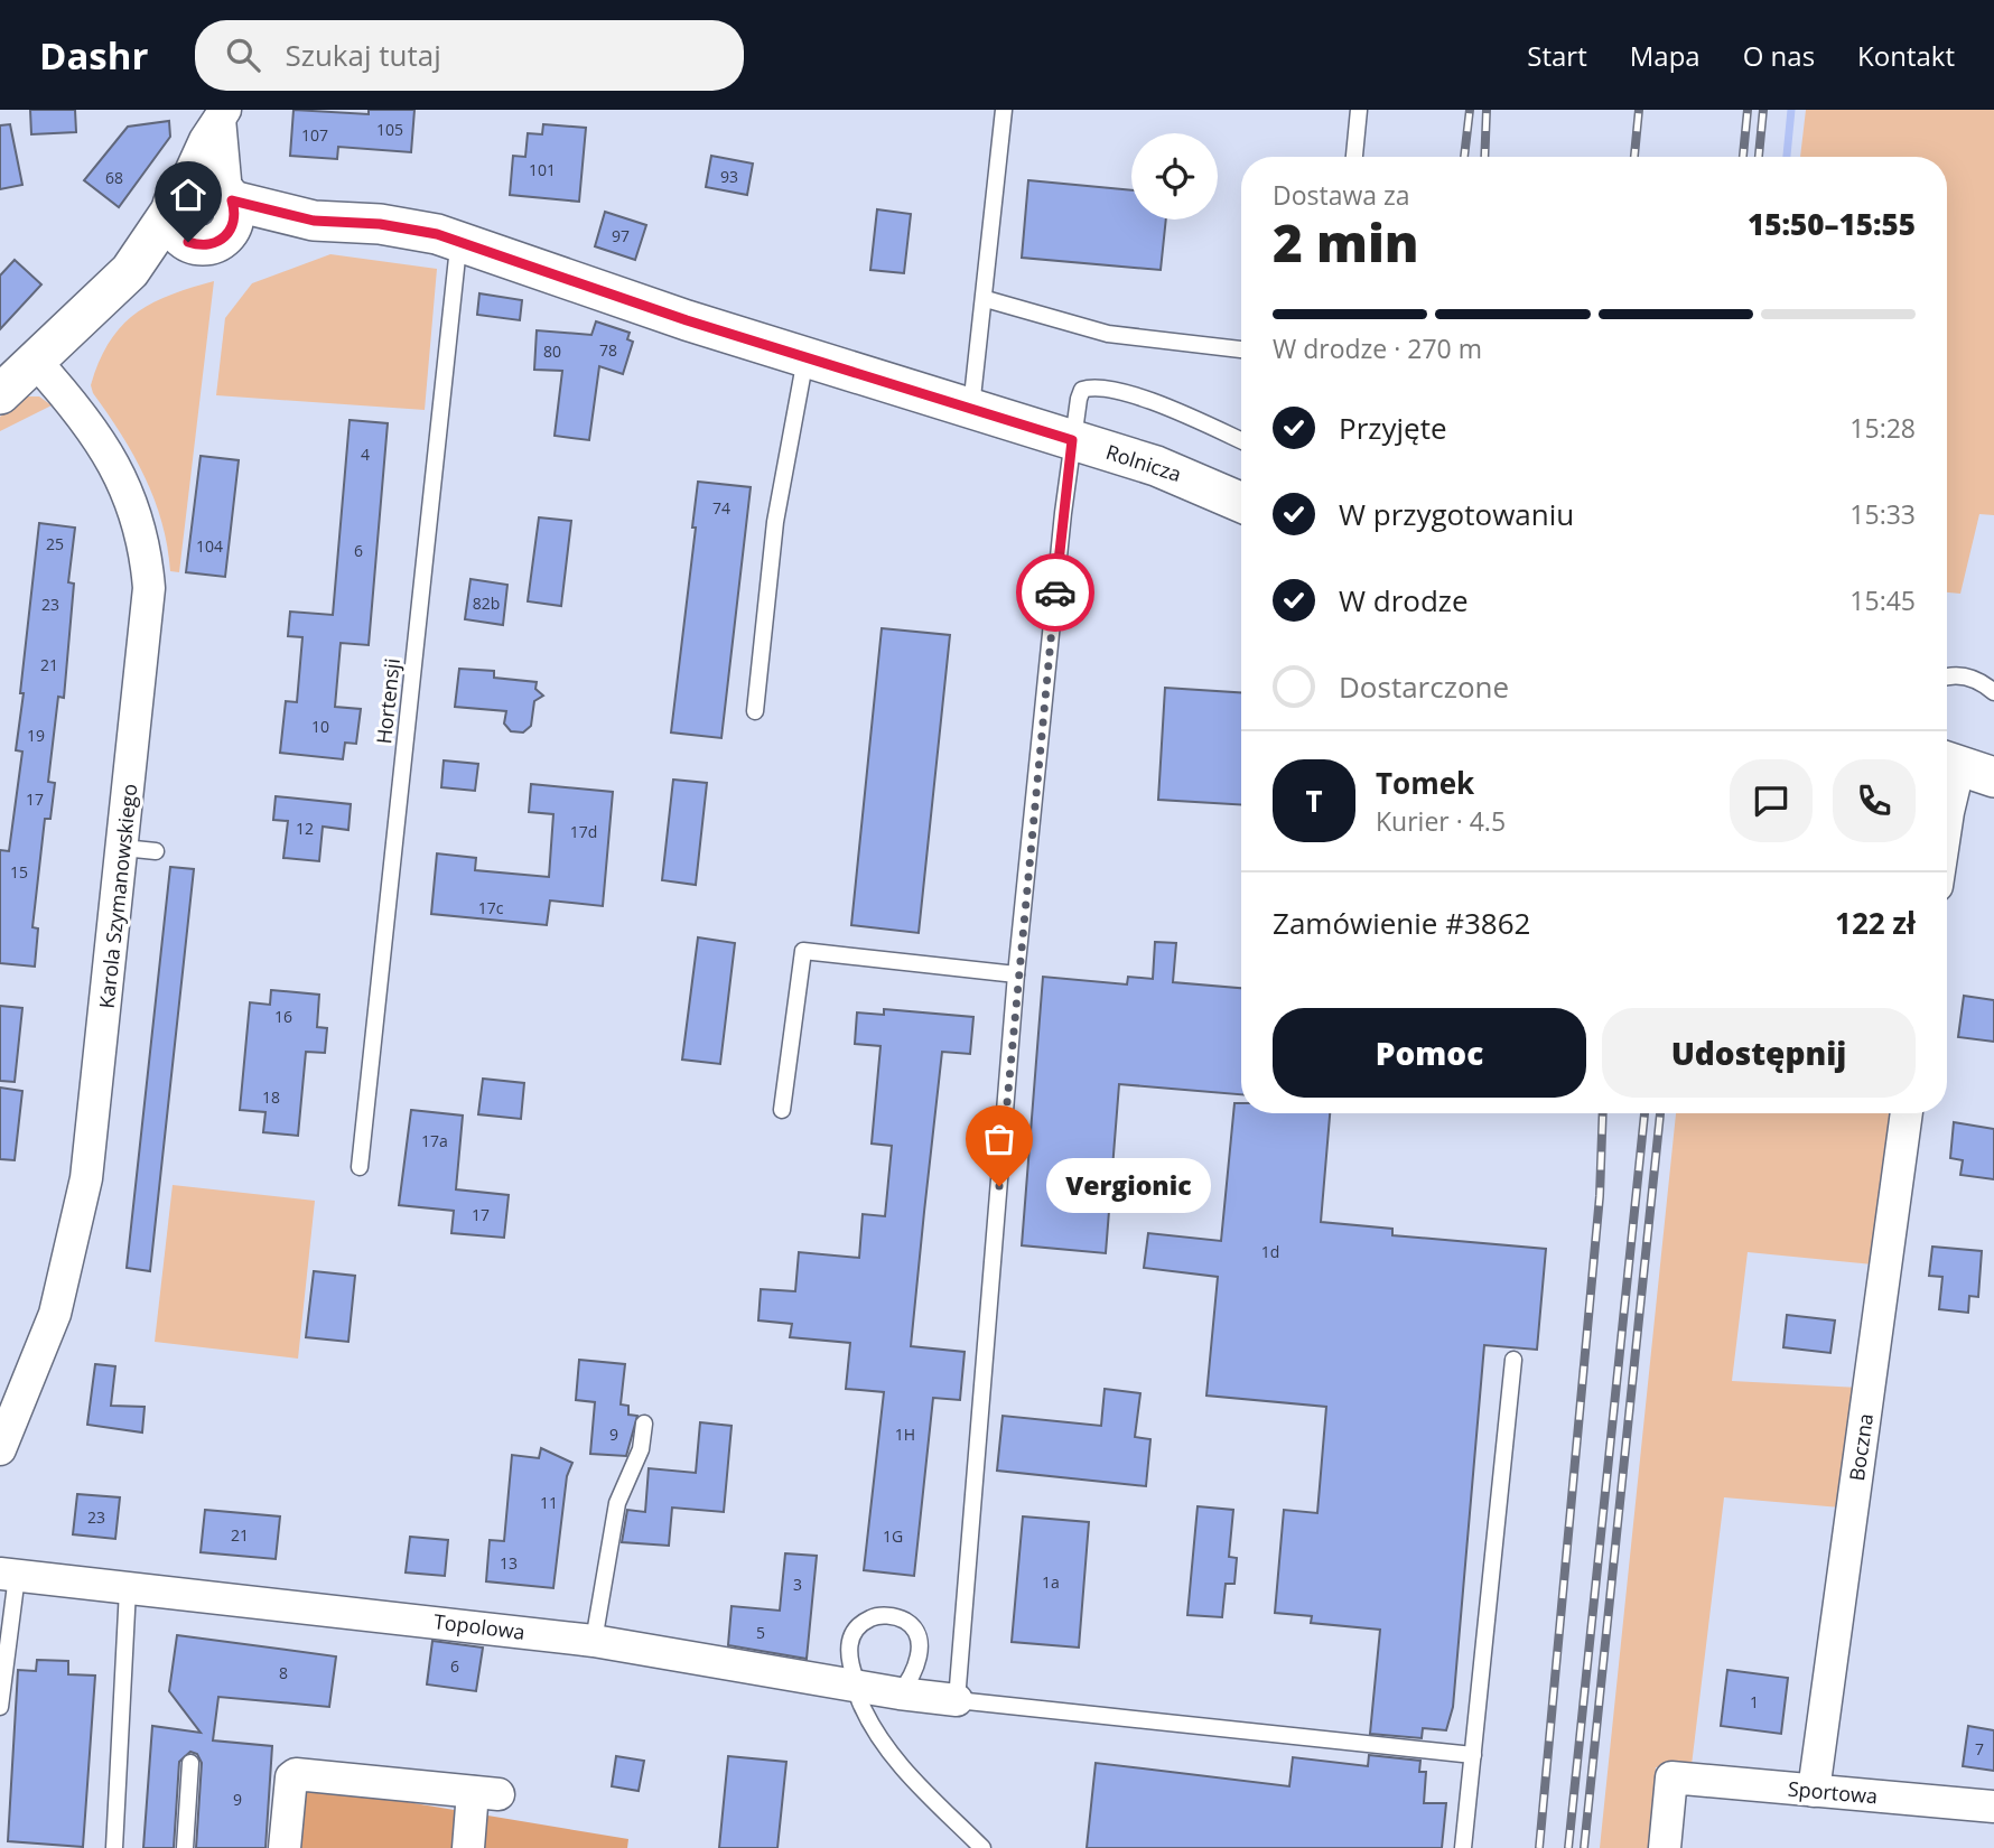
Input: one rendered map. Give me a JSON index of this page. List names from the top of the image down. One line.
{"streets":{"street":["Rolnicza","Karola Szymanowskiego","Boczna","Topolowa","Sportowa"],"lane":["Hortensji"]},"crossings":[["Rolnicza","Hortensji"],["Boczna","Sportowa"]],"places":["Vergionic"],"house_numbers":["105","107","101","93","68","97","78","80","4","74","25","104","6","82b","23","21","10","19","17","12","17d","15","17c","16","18","17a","17","1d","9","1H","11","23","21","1G","13","1a","3","5","6","8","1","7","9"],"page":{"header":"Dashr","search":"Szukaj tutaj","nav":["Start","Mapa","O nas","Kontakt"],"heading":["2 min","Dostawa za","15:50–15:55"],"panel":["Tomek","Kurier · 4.5","Zamówienie #3862","122 zł"],"bar":"W drodze · 270 m","list":[["Przyjęte","15:28"],["W przygotowaniu","15:33"],["W drodze","15:45"],"Dostarczone"],"round":"T","buttons":["Pomoc","Udostępnij"],"bubble":"Vergionic"}}
